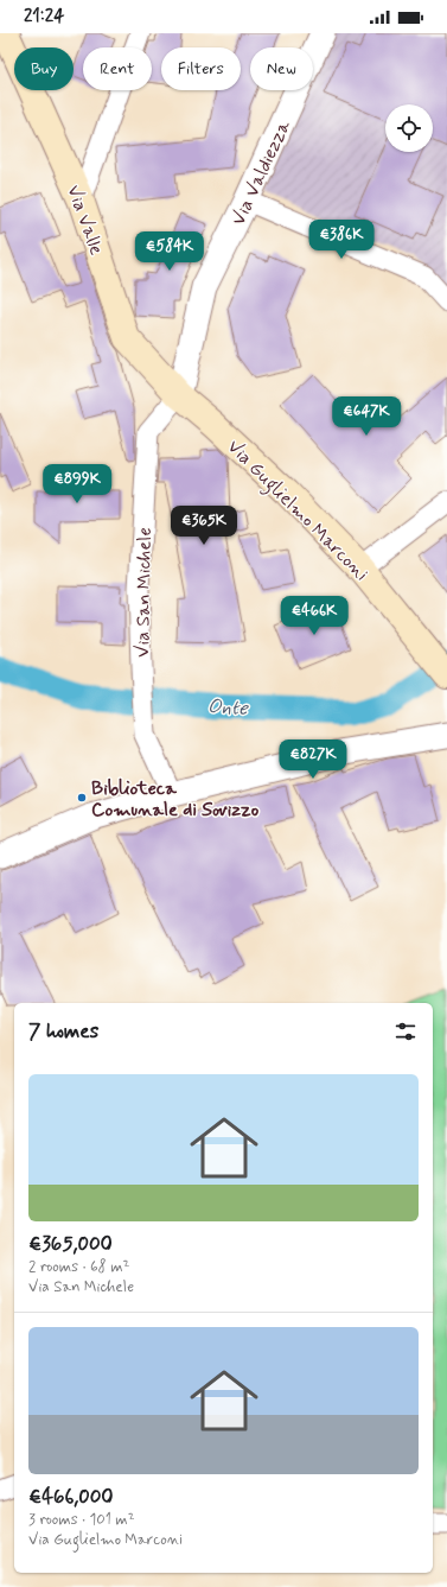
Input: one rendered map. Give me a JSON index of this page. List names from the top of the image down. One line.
{"streets":{"main road":["Via Valle","Via Guglielmo Marconi"],"street":["Via Valdiezza","Via San Michele"]},"crossings":[["Via Valdiezza","Via Valle"],["Via Valdiezza","Via Guglielmo Marconi"],["Via Valdiezza","Via San Michele"],["Via Valle","Via Guglielmo Marconi"],["Via Valle","Via San Michele"],["Via Guglielmo Marconi","Via San Michele"]],"water":["Onte"],"places":["Biblioteca Comunale di Sovizzo"],"page":{"status":"21:24","chip":["Buy","Rent","Filters","New"],"price":["€386K","€584K","€647K","€899K","€365K","€466K","€827K"],"heading":"7 homes","list":[{"name":"€365,000","note":"2 rooms · 68 m² · Via San Michele"},{"name":"€466,000","note":"3 rooms · 101 m² · Via Guglielmo Marconi"}]}}
